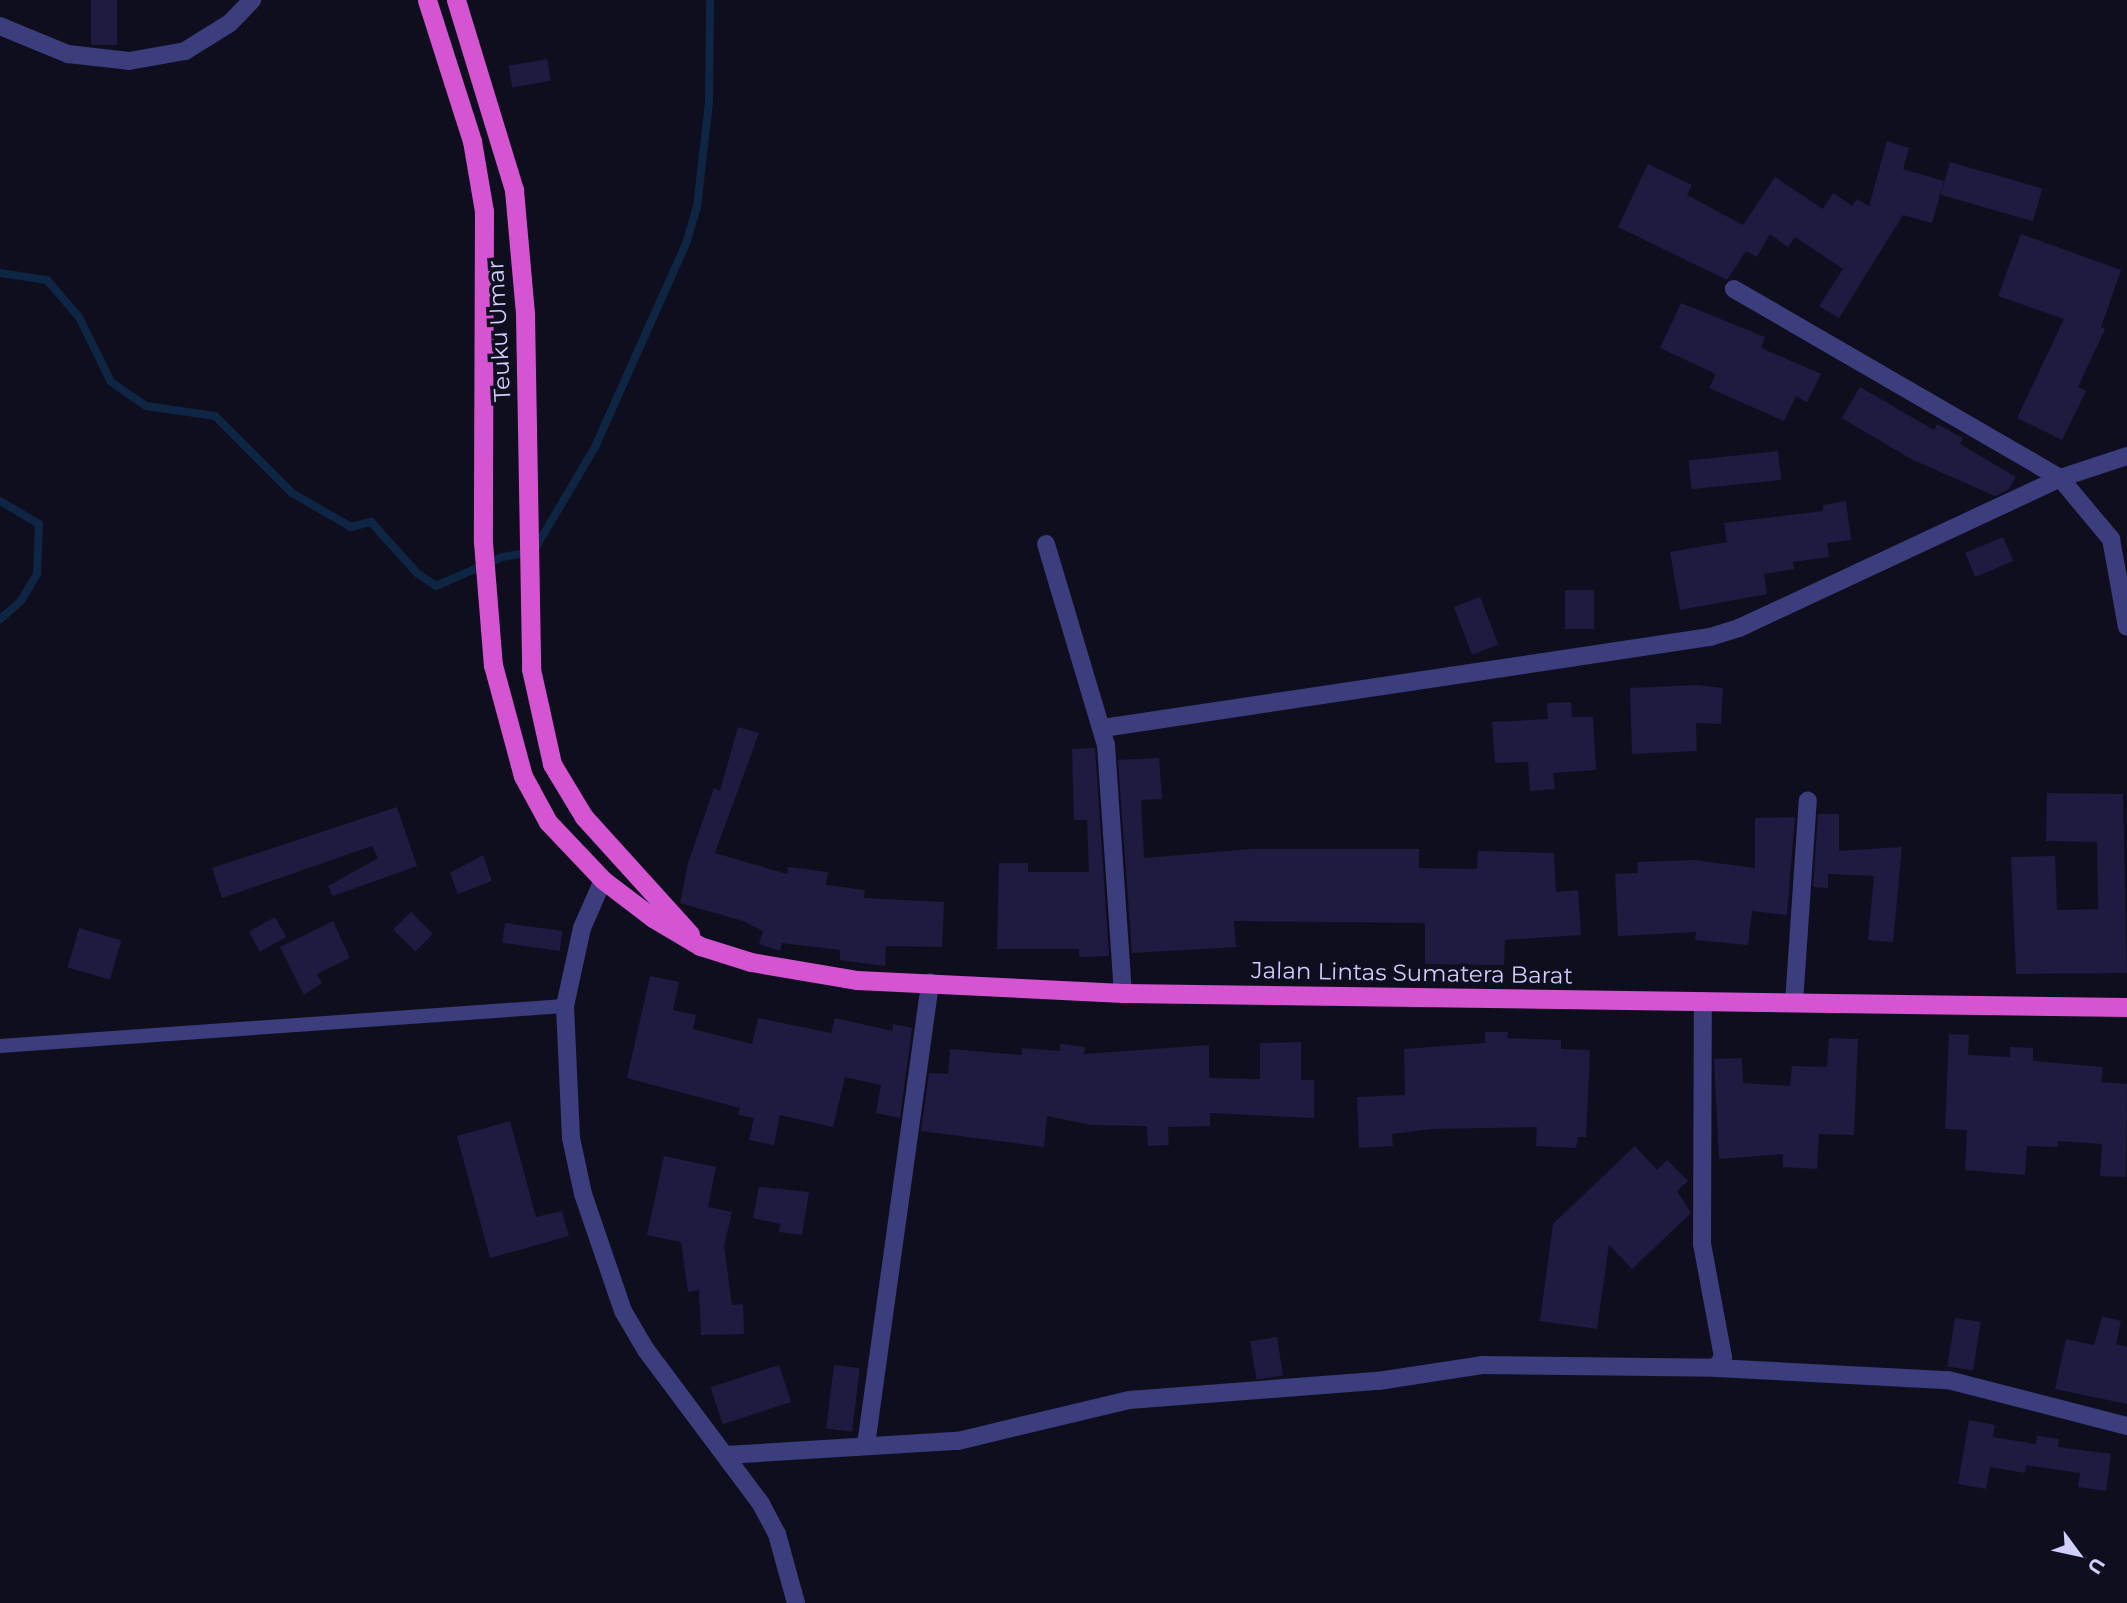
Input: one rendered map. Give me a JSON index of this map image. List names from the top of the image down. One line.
{"streets":{"highway":["Teuku Umar","Jalan Lintas Sumatera Barat"]},"crossings":[["Teuku Umar","Jalan Lintas Sumatera Barat"]],"north":"bottom right"}
